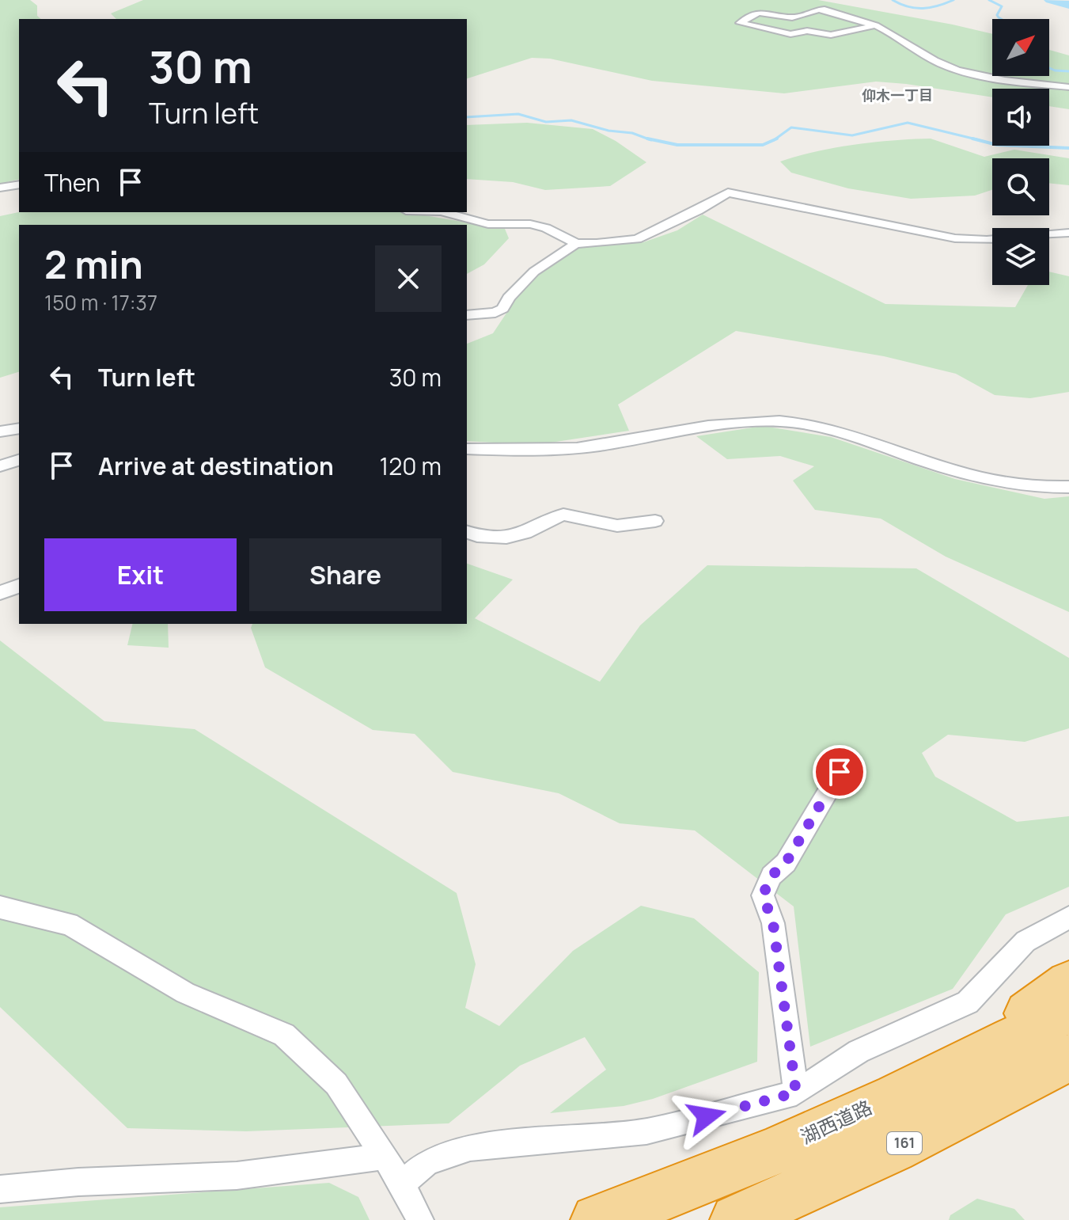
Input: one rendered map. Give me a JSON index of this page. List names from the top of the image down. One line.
{"streets":{"highway":["湖西道路","161"]},"districts":["仰木一丁目"],"north":"top right","page":{"turn":["30 m","Turn left"],"then":"Then","heading":["2 min","150 m · 17:37"],"list":[{"name":"Turn left","value":"30 m"},{"name":"Arrive at destination","value":"120 m"}],"buttons":["Exit","Share"]}}
